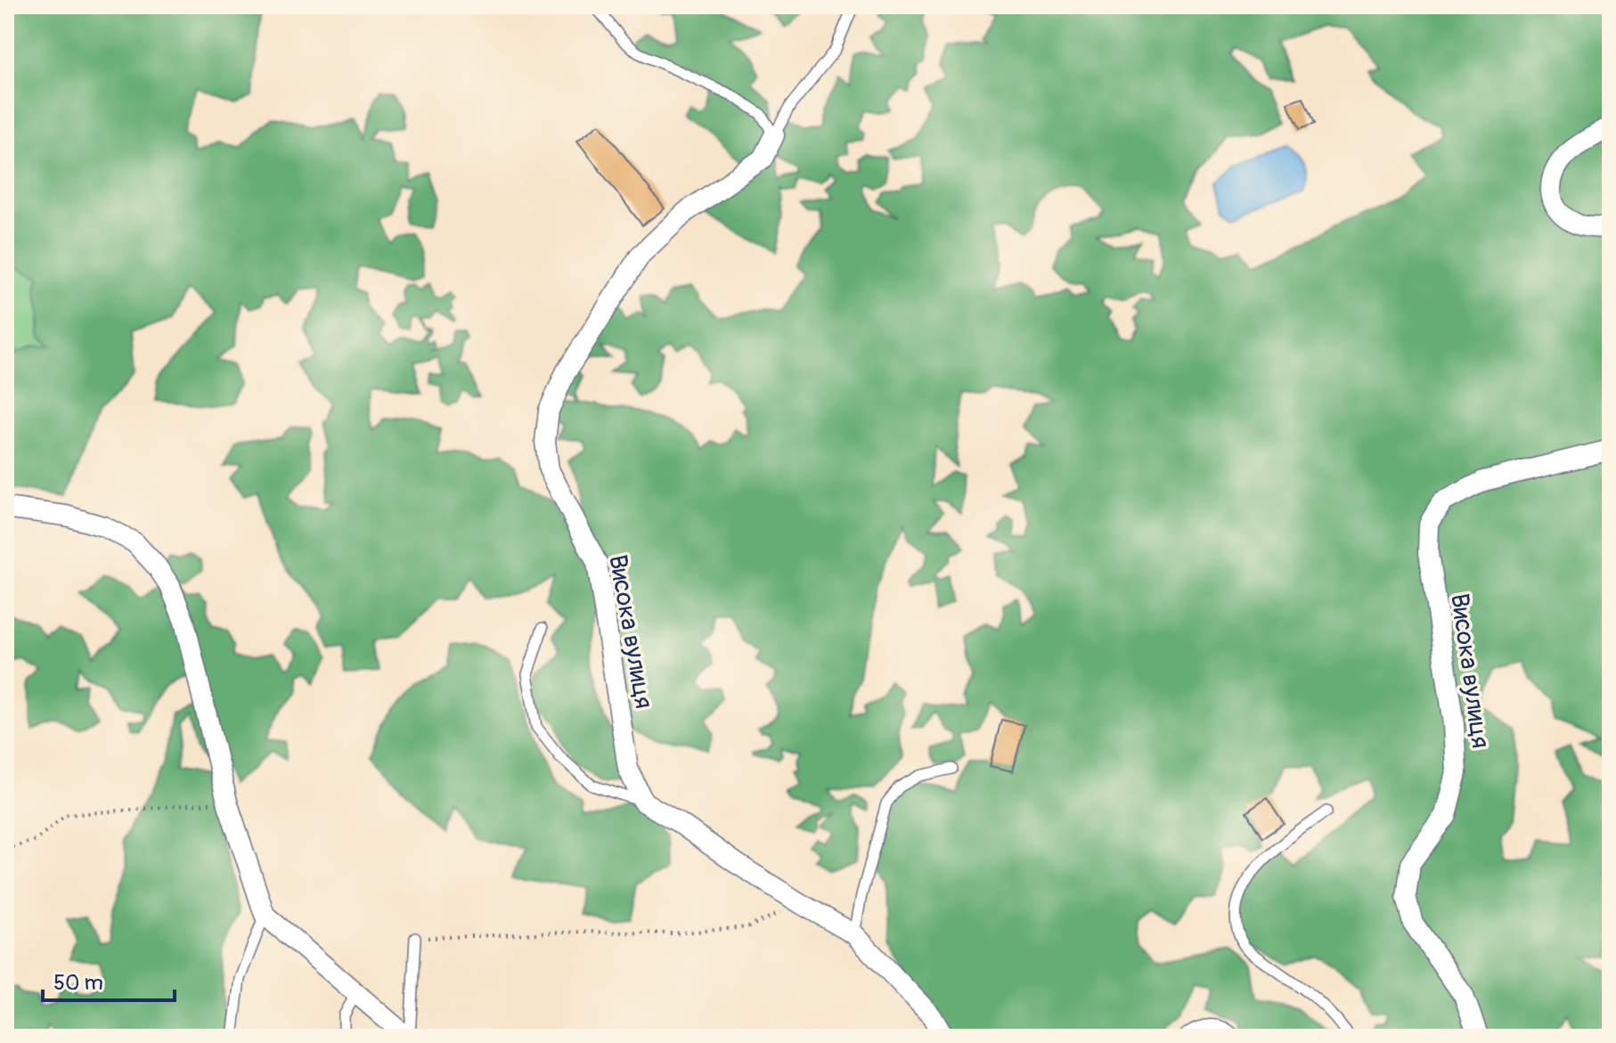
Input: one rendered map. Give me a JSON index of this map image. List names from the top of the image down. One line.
{"streets":{"street":["Висока вулиця"]},"scale_bar":"50 m"}
